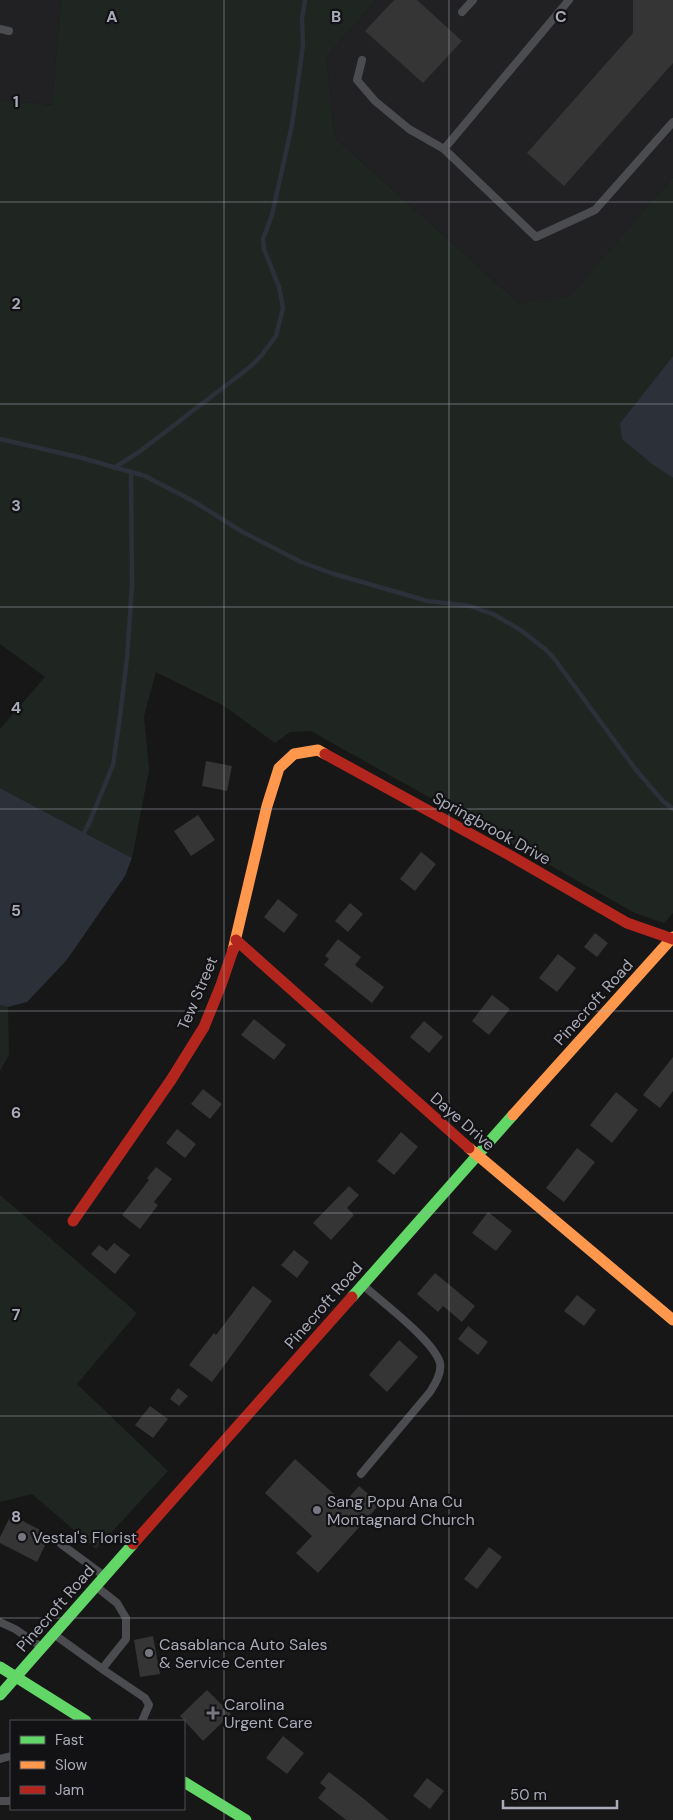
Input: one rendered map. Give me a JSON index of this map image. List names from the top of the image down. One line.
{"streets":{"street":["Springbrook Drive","Tew Street","Pinecroft Road","Daye Drive"]},"crossings":[["Springbrook Drive","Tew Street"],["Springbrook Drive","Pinecroft Road"],["Tew Street","Daye Drive"],["Pinecroft Road","Daye Drive"]],"places":{"other":["Sang Popu Ana Cu Montagnard Church","Vestal's Florist","Casablanca Auto Sales & Service Center"],"health":["Carolina Urgent Care"]},"legend":["Fast","Slow","Jam"],"scale_bar":"50 m","grid":{"columns":["A","B","C"],"rows":["1","2","3","4","5","6","7","8"]}}
